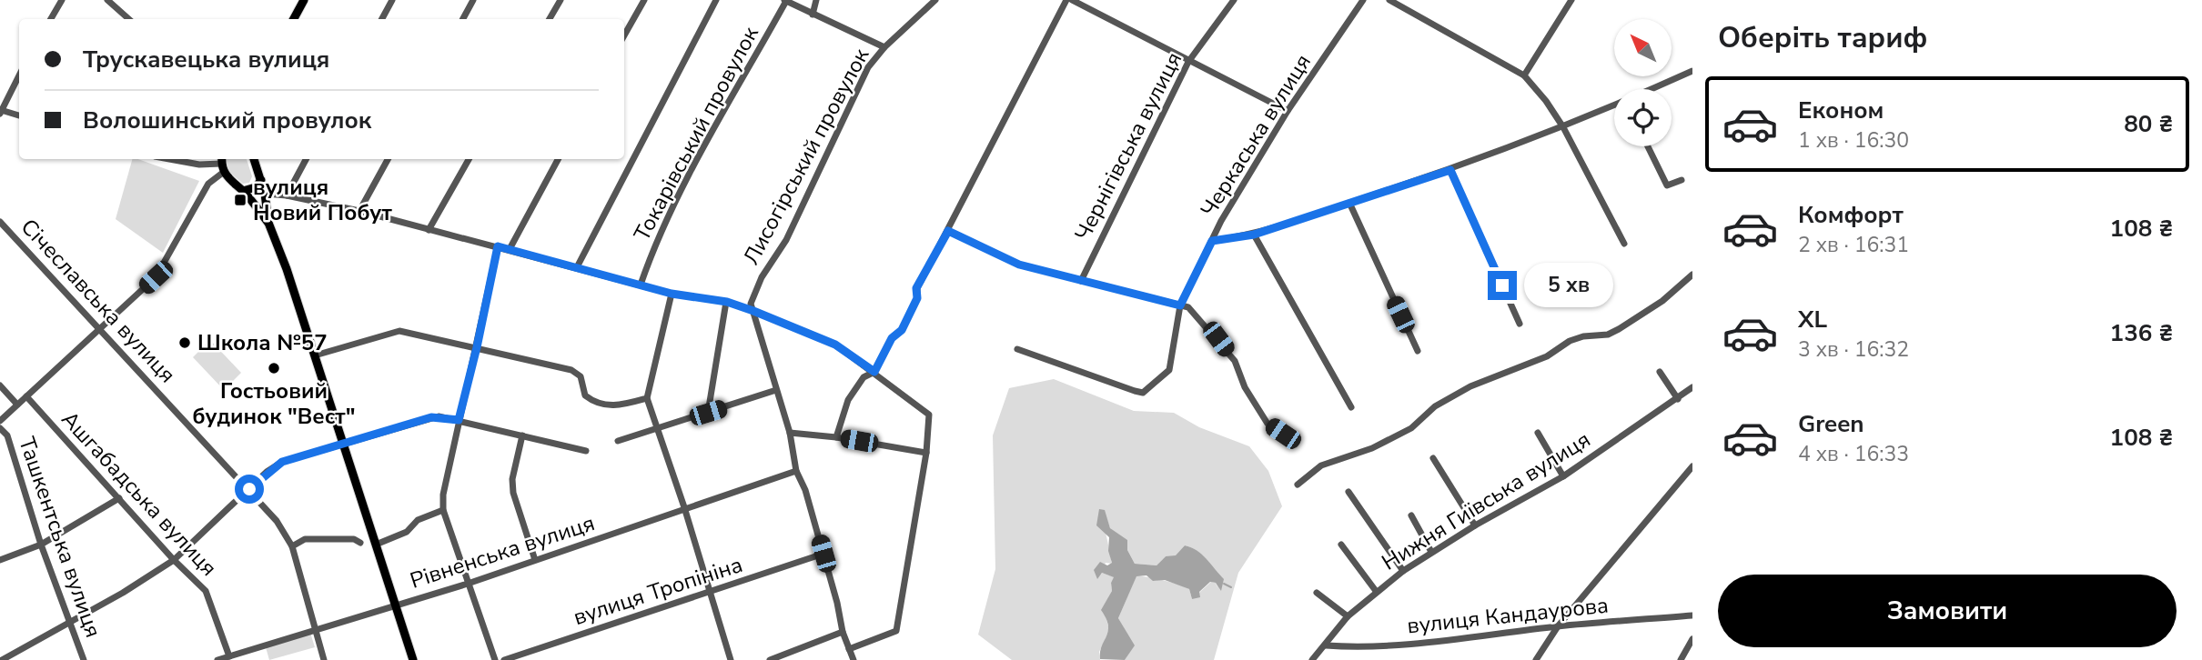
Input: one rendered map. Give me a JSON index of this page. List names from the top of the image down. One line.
{"streets":{"street":["Токарівський провулок","Черкаська вулиця","Чернігівська вулиця","Лисогірський провулок","Січеславська вулиця","Ашгабадська вулиця","Нижня Гиївська вулиця","Ташкентська вулиця","Рівненська вулиця","вулиця Тропініна","вулиця Кандаурова"]},"crossings":[["Січеславська вулиця","Рівненська вулиця"],["Ашгабадська вулиця","Рівненська вулиця"],["Нижня Гиївська вулиця","вулиця Кандаурова"]],"places":{"transit":["вулиця Новий Побут"],"other":["Школа №57","Гостьовий будинок \"Вест\""]},"north":"top left","page":{"heading":"Оберіть тариф","banner":["Трускавецька вулиця","Волошинський провулок"],"list":[{"name":"Економ","note":"1 хв · 16:30","value":"80 ₴"},{"name":"Комфорт","note":"2 хв · 16:31","value":"108 ₴"},{"name":"XL","note":"3 хв · 16:32","value":"136 ₴"},{"name":"Green","note":"4 хв · 16:33","value":"108 ₴"}],"bubble":"5 хв","buttons":"Замовити"}}
